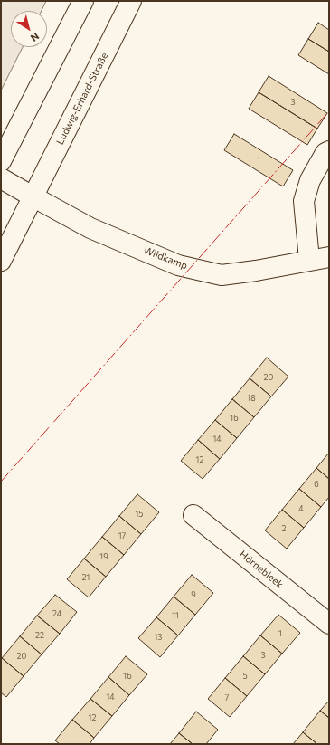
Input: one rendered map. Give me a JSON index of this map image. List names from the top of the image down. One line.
{"streets":{"street":["Ludwig-Erhard-Straße","Wildkamp","Hörnebleek"]},"crossings":[["Ludwig-Erhard-Straße","Wildkamp"]],"house_numbers":["3","1","20","18","16","14","12","6","4","15","2","17","19","21","9","24","11","1","22","13","3","20","16","5","14","7","12"],"north":"bottom right"}
